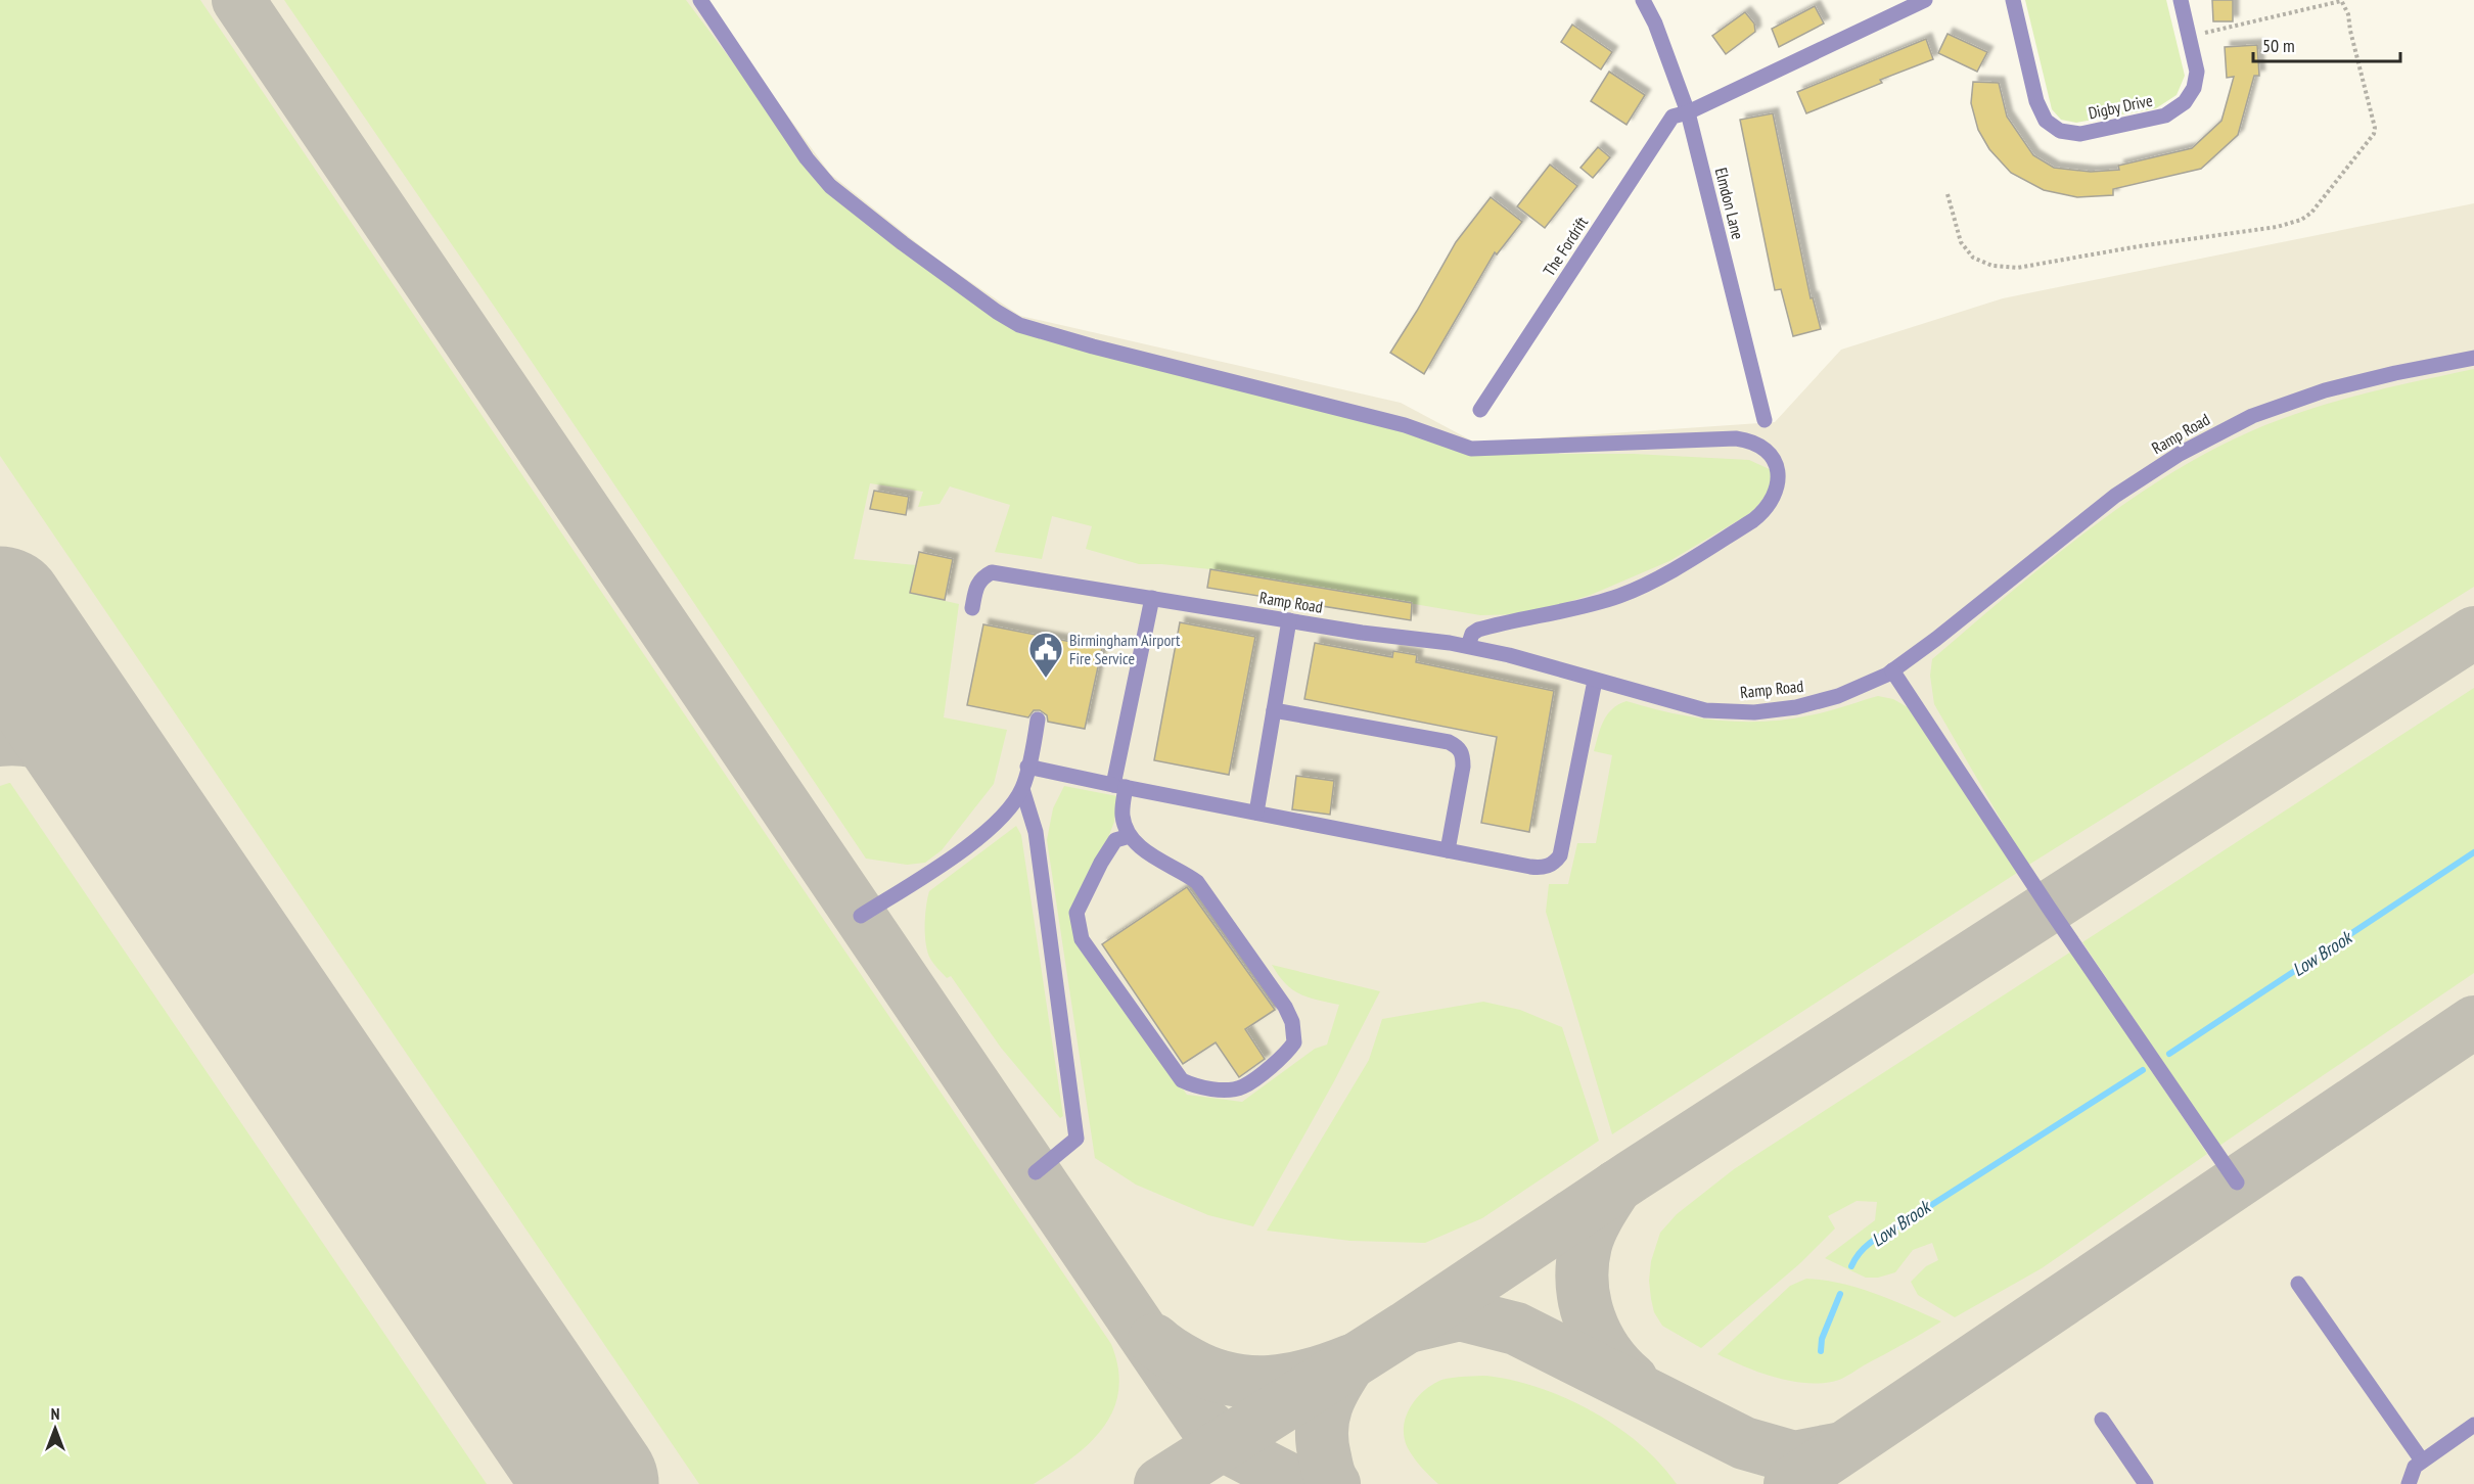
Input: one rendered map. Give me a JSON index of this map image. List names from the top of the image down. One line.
{"streets":{"street":["Digby Drive","Elmdon Lane","The Fordrift","Ramp Road"]},"crossings":[["Elmdon Lane","The Fordrift"]],"water":["Low Brook"],"places":{"public building":["Birmingham Airport Fire Service"]},"scale_bar":"50 m","north":"top"}
